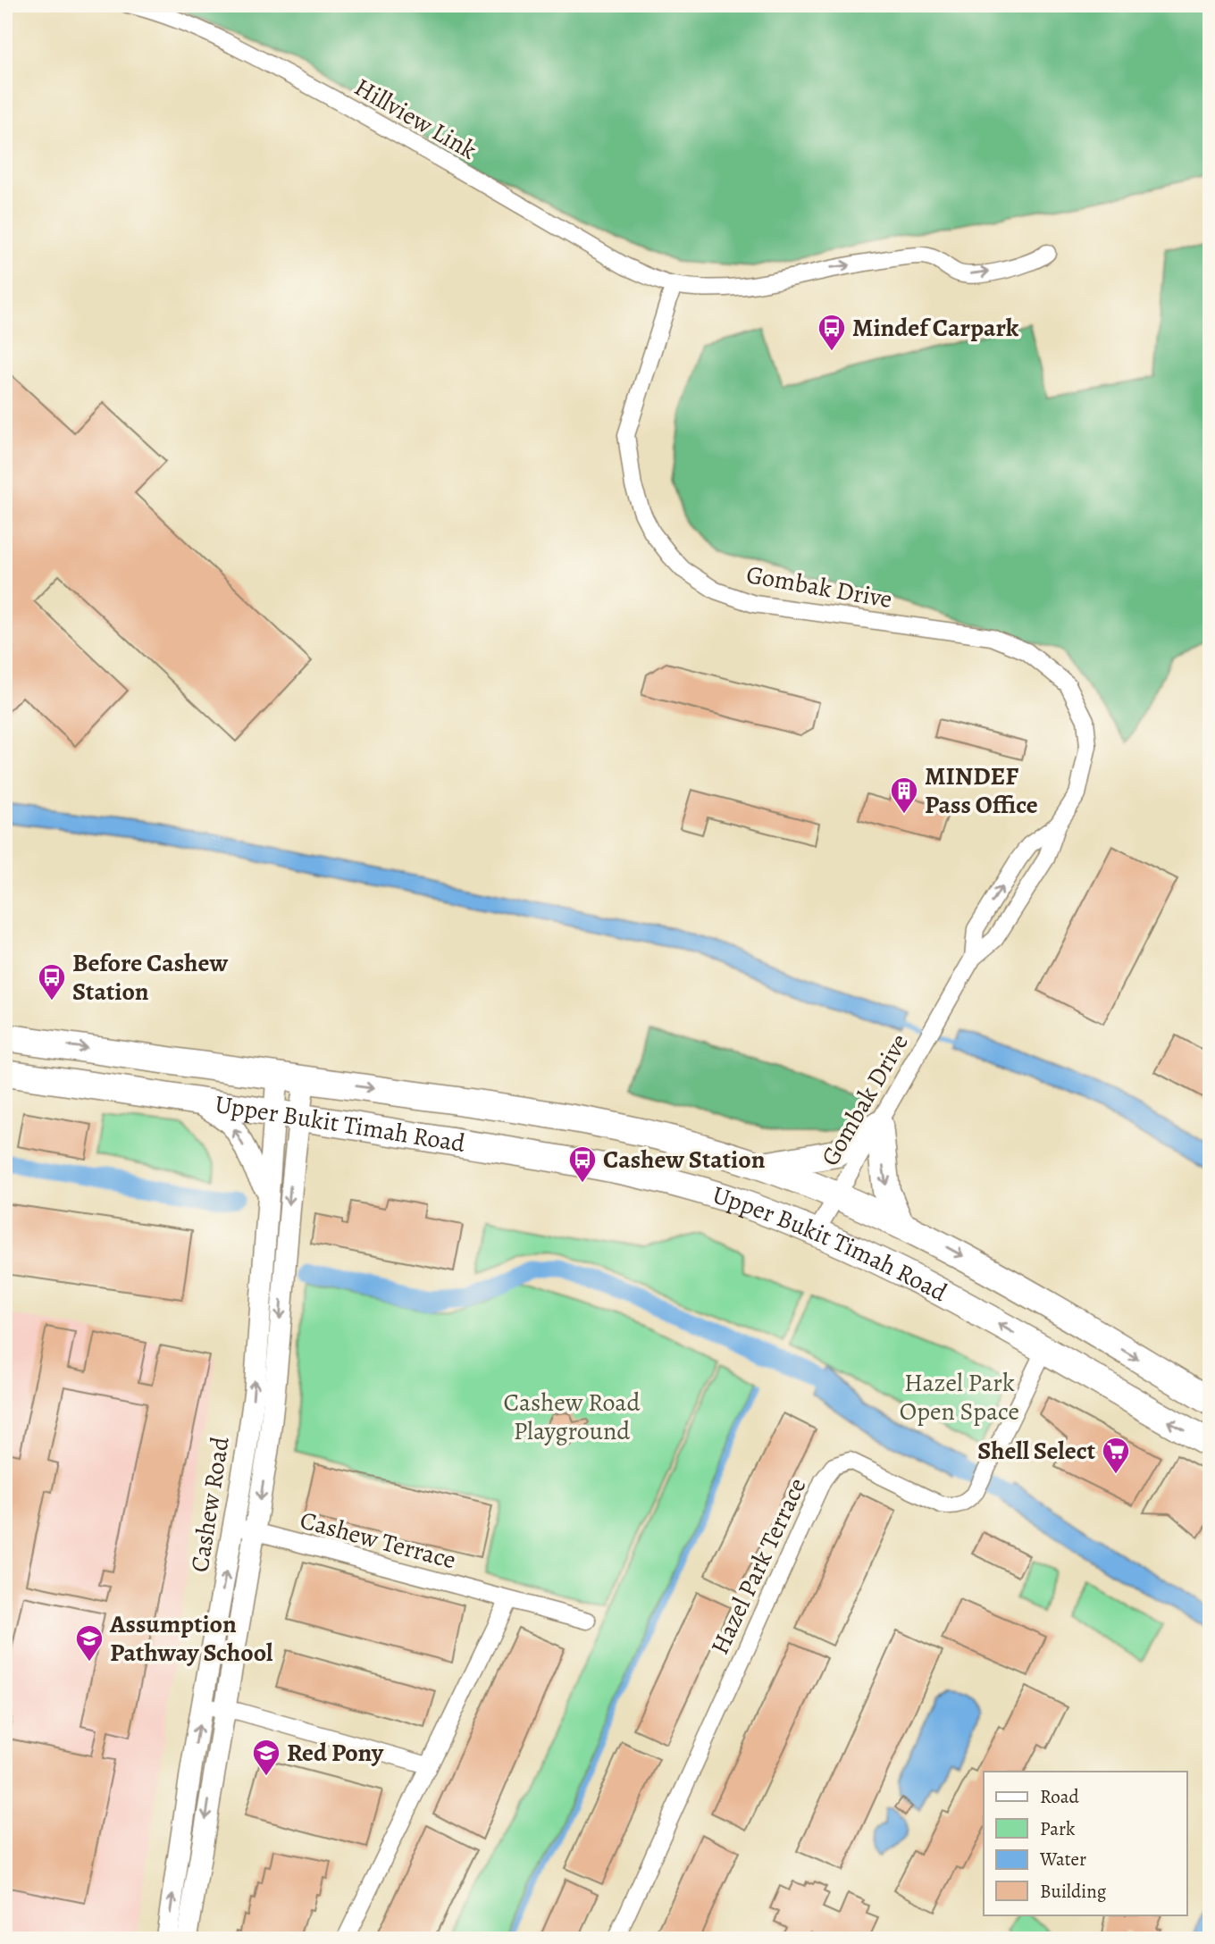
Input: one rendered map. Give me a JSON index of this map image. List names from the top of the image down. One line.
{"streets":{"highway":["Upper Bukit Timah Road"],"street":["Hillview Link","Gombak Drive","Cashew Road","Cashew Terrace","Hazel Park Terrace"]},"crossings":[["Hillview Link","Gombak Drive"],["Gombak Drive","Upper Bukit Timah Road"],["Upper Bukit Timah Road","Cashew Road"],["Upper Bukit Timah Road","Hazel Park Terrace"],["Cashew Road","Cashew Terrace"]],"parks":["Hazel Park Open Space","Cashew Road Playground"],"places":{"bus stop":["Mindef Carpark","Before Cashew Station","Cashew Station"],"building":["MINDEF Pass Office"],"supermarket":["Shell Select"],"school or university":["Assumption Pathway School","Red Pony"]},"legend":["Road","Park","Water","Building"]}
